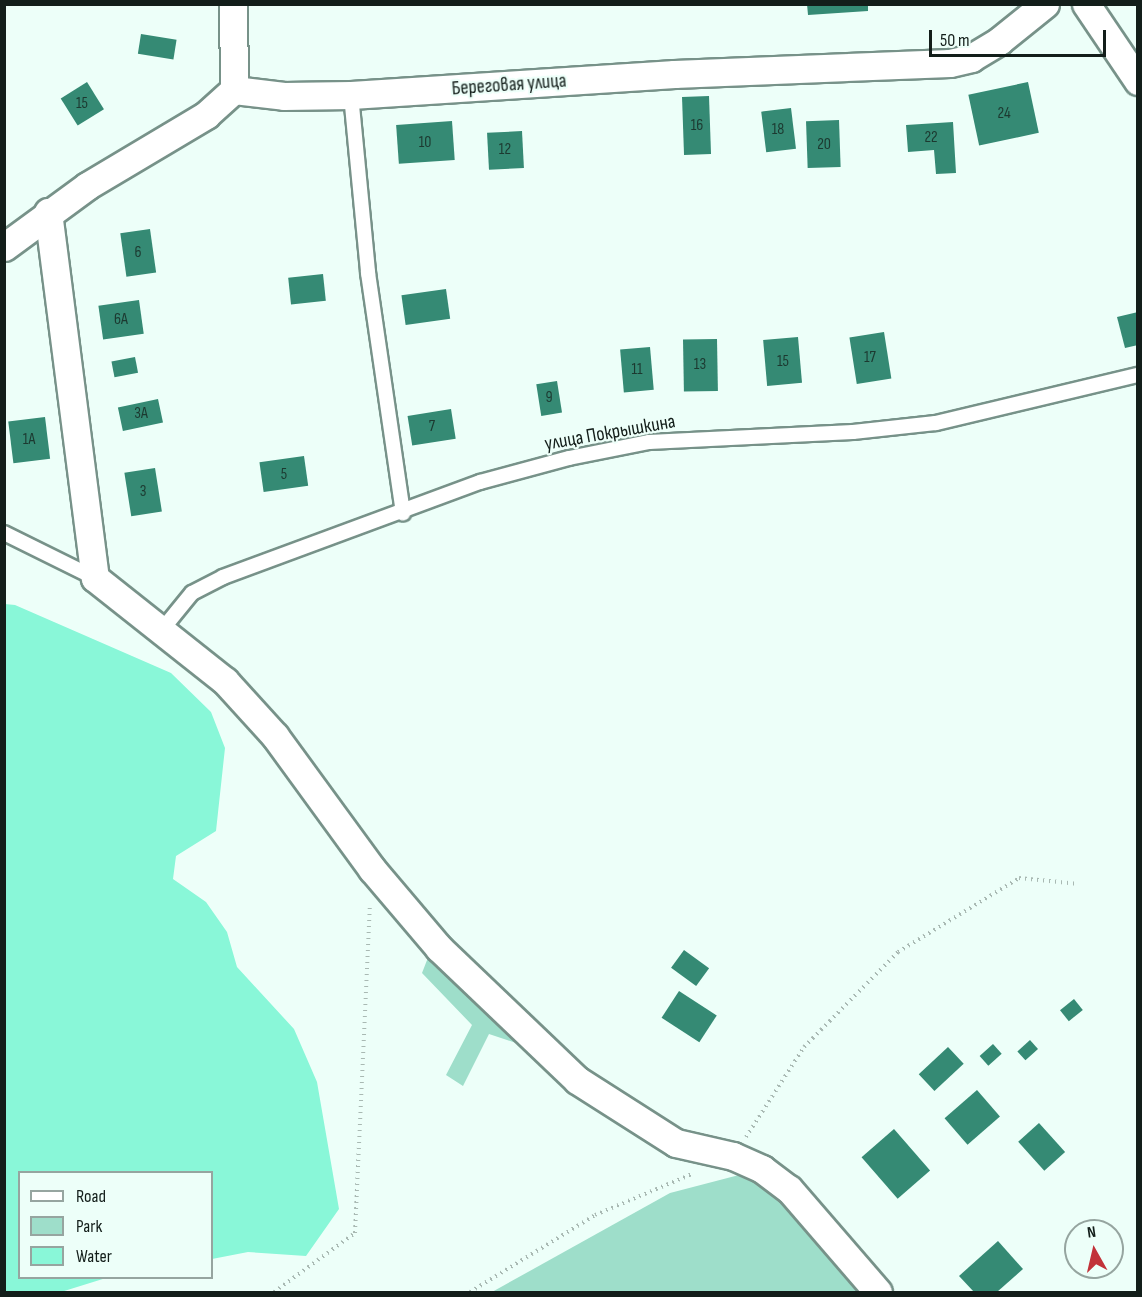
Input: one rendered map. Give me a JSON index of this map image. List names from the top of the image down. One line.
{"streets":{"street":["Береговая улица"],"lane":["улица Покрышкина"]},"house_numbers":["15","24","16","18","22","10","20","12","6","6А","17","15","13","11","9","3А","7","1А","5","3"],"legend":["Road","Park","Water"],"scale_bar":"50 m","north":"top"}
